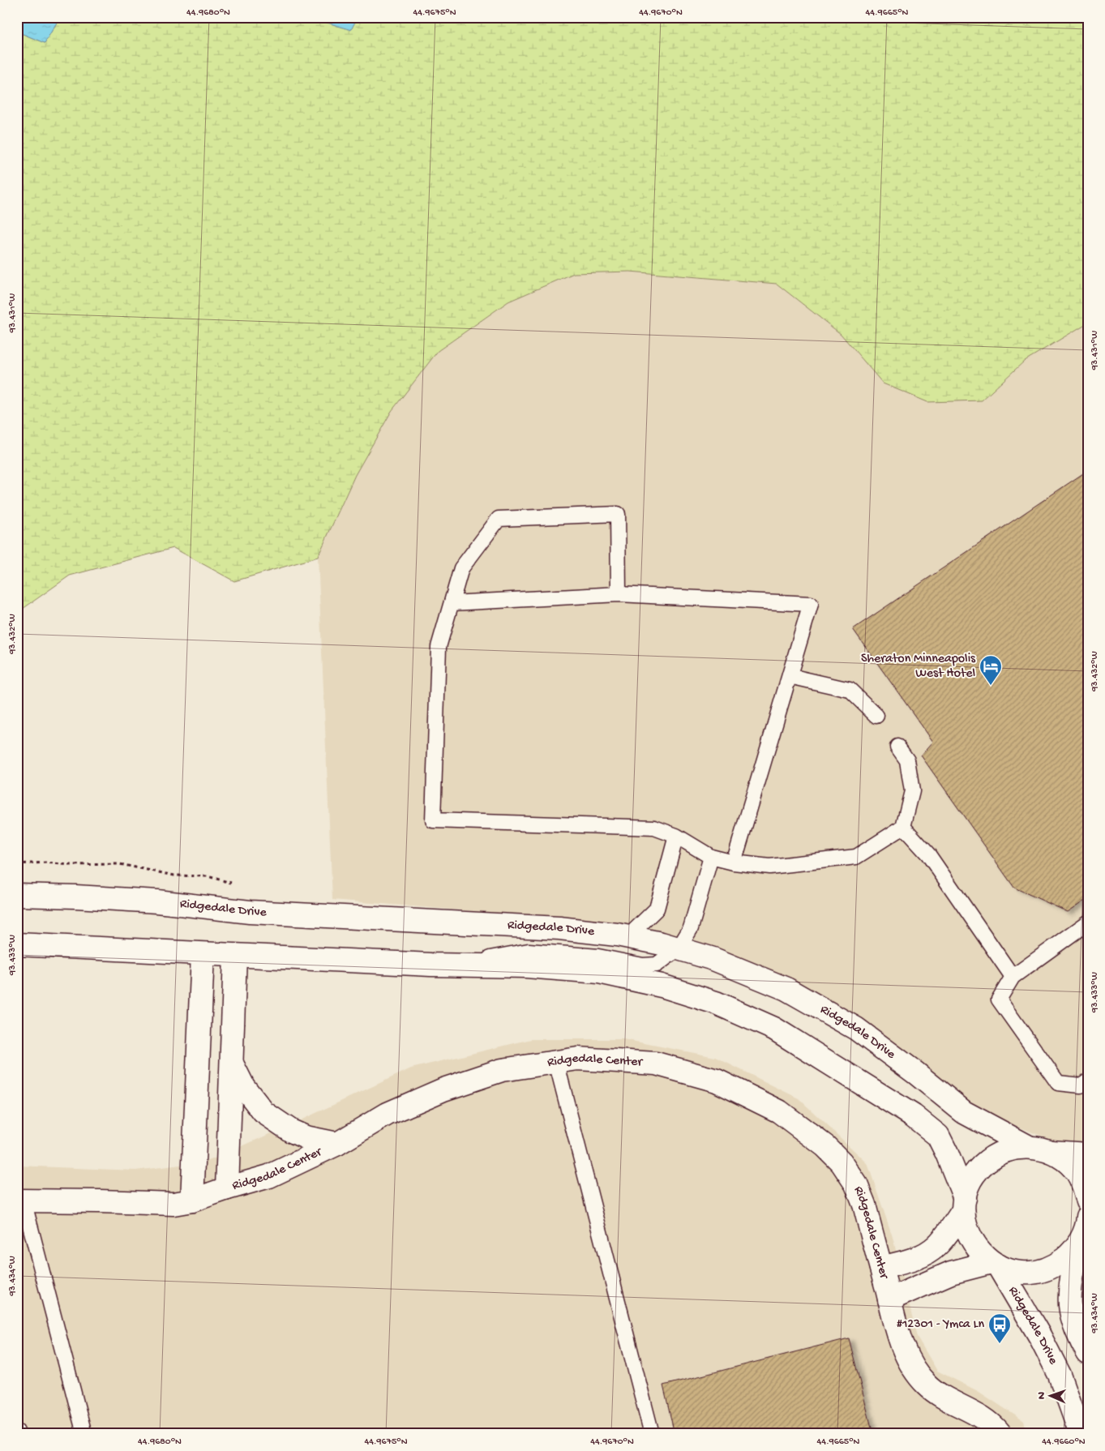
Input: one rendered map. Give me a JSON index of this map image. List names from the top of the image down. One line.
{"streets":{"street":["Ridgedale Drive","Ridgedale Center"]},"places":{"hotel":["Sheraton Minneapolis West Hotel"],"bus stop":["#12301 - Ymca Ln"]},"north":"left","coordinates":["44.9680°N","44.9675°N","44.9670°N","44.9665°N","93.431°W","93.432°W","93.433°W","93.434°W","44.9660°N"]}
